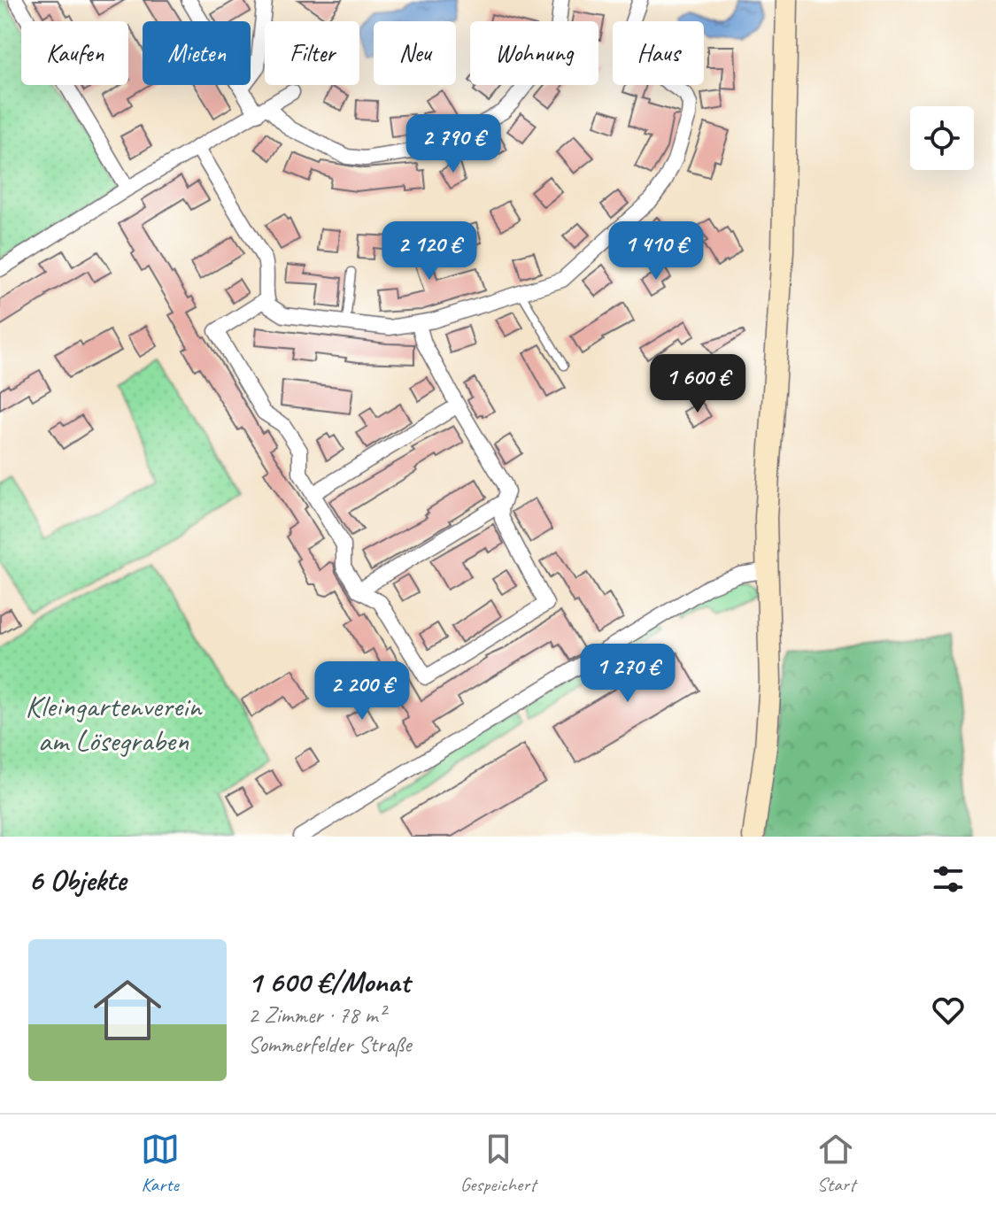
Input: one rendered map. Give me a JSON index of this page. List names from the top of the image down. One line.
{"parks":["Kleingartenverein am Lösegraben"],"page":{"chip":["Kaufen","Mieten","Filter","Neu","Wohnung","Haus"],"price":["2 790 €","2 120 €","1 410 €","1 600 €","1 270 €","2 200 €"],"heading":"6 Objekte","list":[{"name":"1 600 €/Monat","note":"2 Zimmer · 78 m² · Sommerfelder Straße"}],"tabs":["Karte","Gespeichert","Start"]}}
